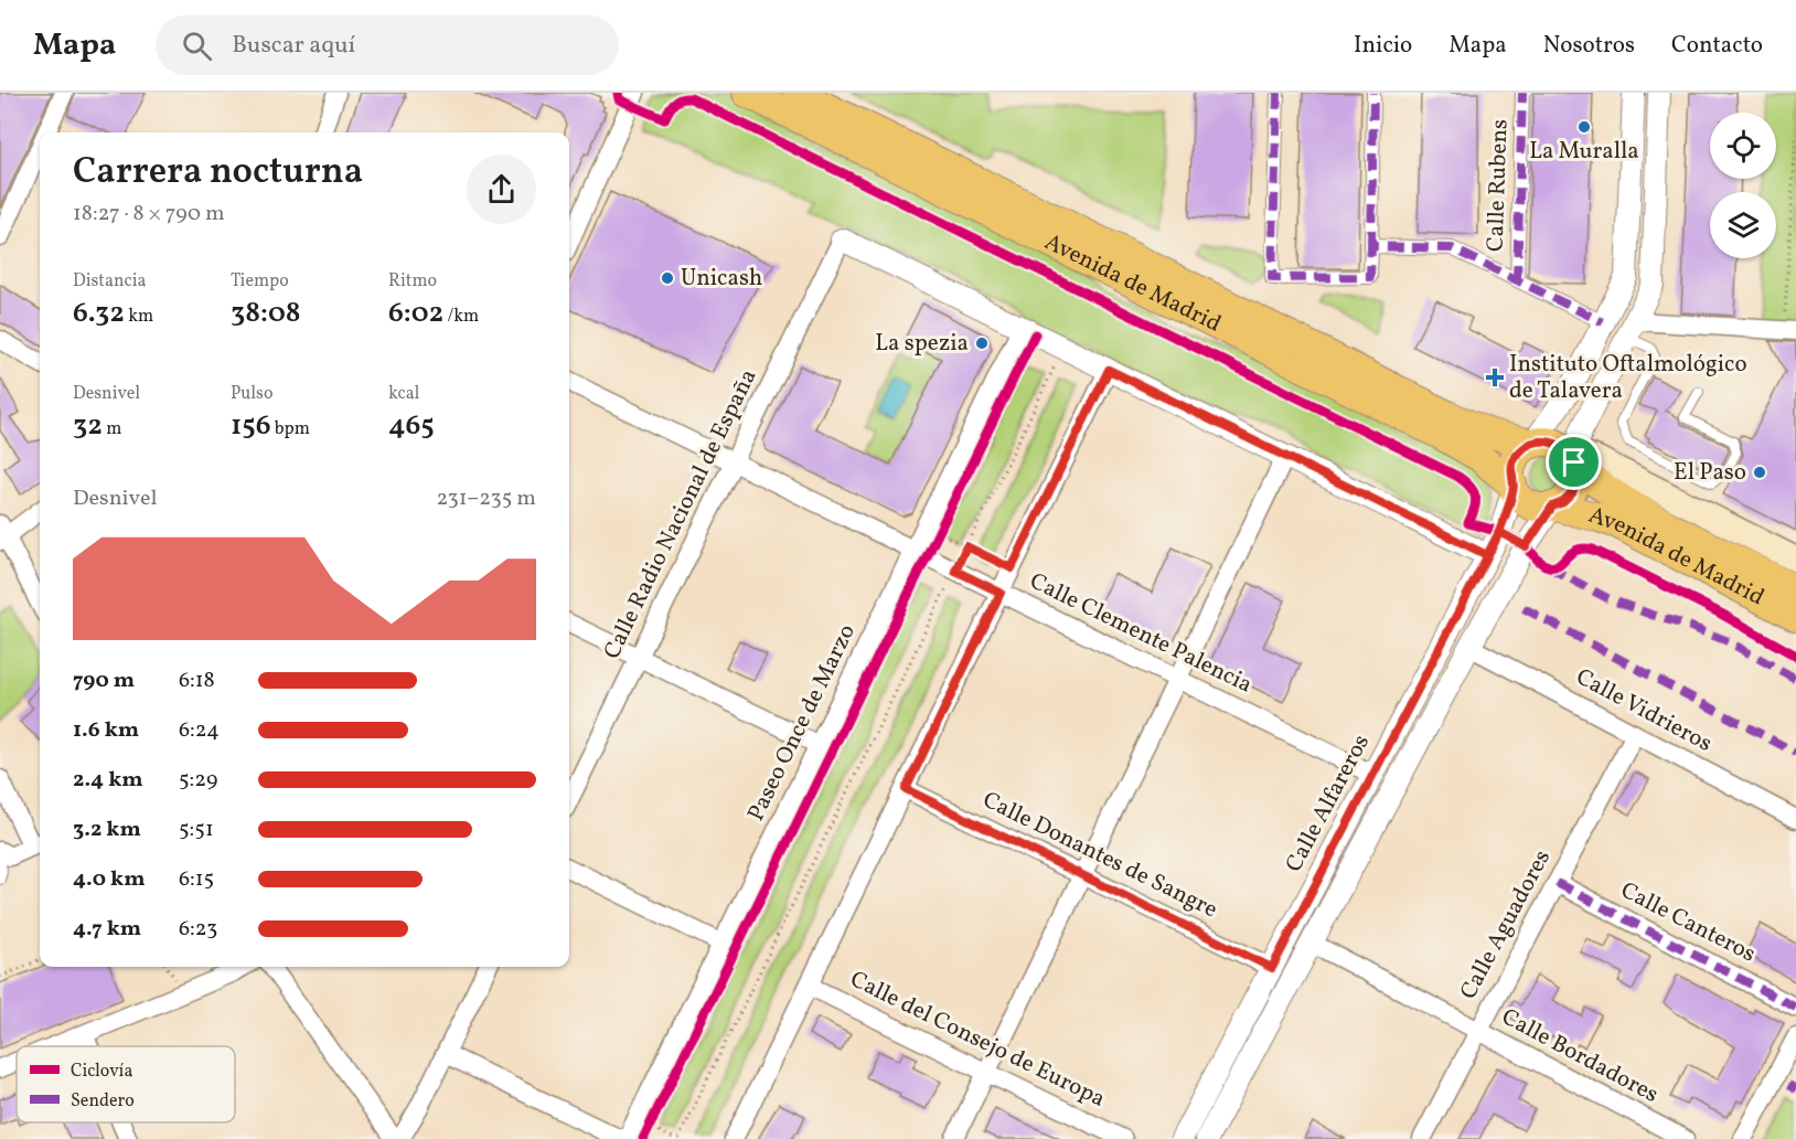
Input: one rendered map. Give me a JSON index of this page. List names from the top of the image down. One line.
{"streets":{"main road":["Avenida de Madrid"],"street":["Calle Rubens","Calle Radio Nacional de España","Calle Clemente Palencia","Calle Vidrieros","Paseo Once de Marzo","Calle Alfareros","Calle Donantes de Sangre","Calle Canteros","Calle Aguadores","Calle del Consejo de Europa","Calle Bordadores"]},"crossings":[["Avenida de Madrid","Calle Alfareros"],["Calle Radio Nacional de España","Calle Clemente Palencia"],["Calle Clemente Palencia","Paseo Once de Marzo"],["Calle Clemente Palencia","Calle Alfareros"],["Calle Vidrieros","Calle Aguadores"],["Calle Alfareros","Calle Donantes de Sangre"],["Calle Canteros","Calle Aguadores"],["Calle Aguadores","Calle Bordadores"]],"places":{"other":["La Muralla","Unicash","La spezia","El Paso"],"health":["Instituto Oftalmológico de Talavera"]},"legend":["Ciclovía","Sendero"],"page":{"header":"Mapa","search":"Buscar aquí","nav":["Inicio","Mapa","Nosotros","Contacto"],"heading":["Carrera nocturna","18:27 · 8 × 790 m"],"stats":[["Distancia","6.32 km"],["Tiempo","38:08"],["Ritmo","6:02 /km"],["Desnivel","32 m"],["Pulso","156 bpm"],["kcal","465"]],"chart":["Desnivel","231–235 m"],"list":[{"name":"790 m","note":"6:18"},{"name":"1.6 km","note":"6:24"},{"name":"2.4 km","note":"5:29"},{"name":"3.2 km","note":"5:51"},{"name":"4.0 km","note":"6:15"},{"name":"4.7 km","note":"6:23"}]}}
